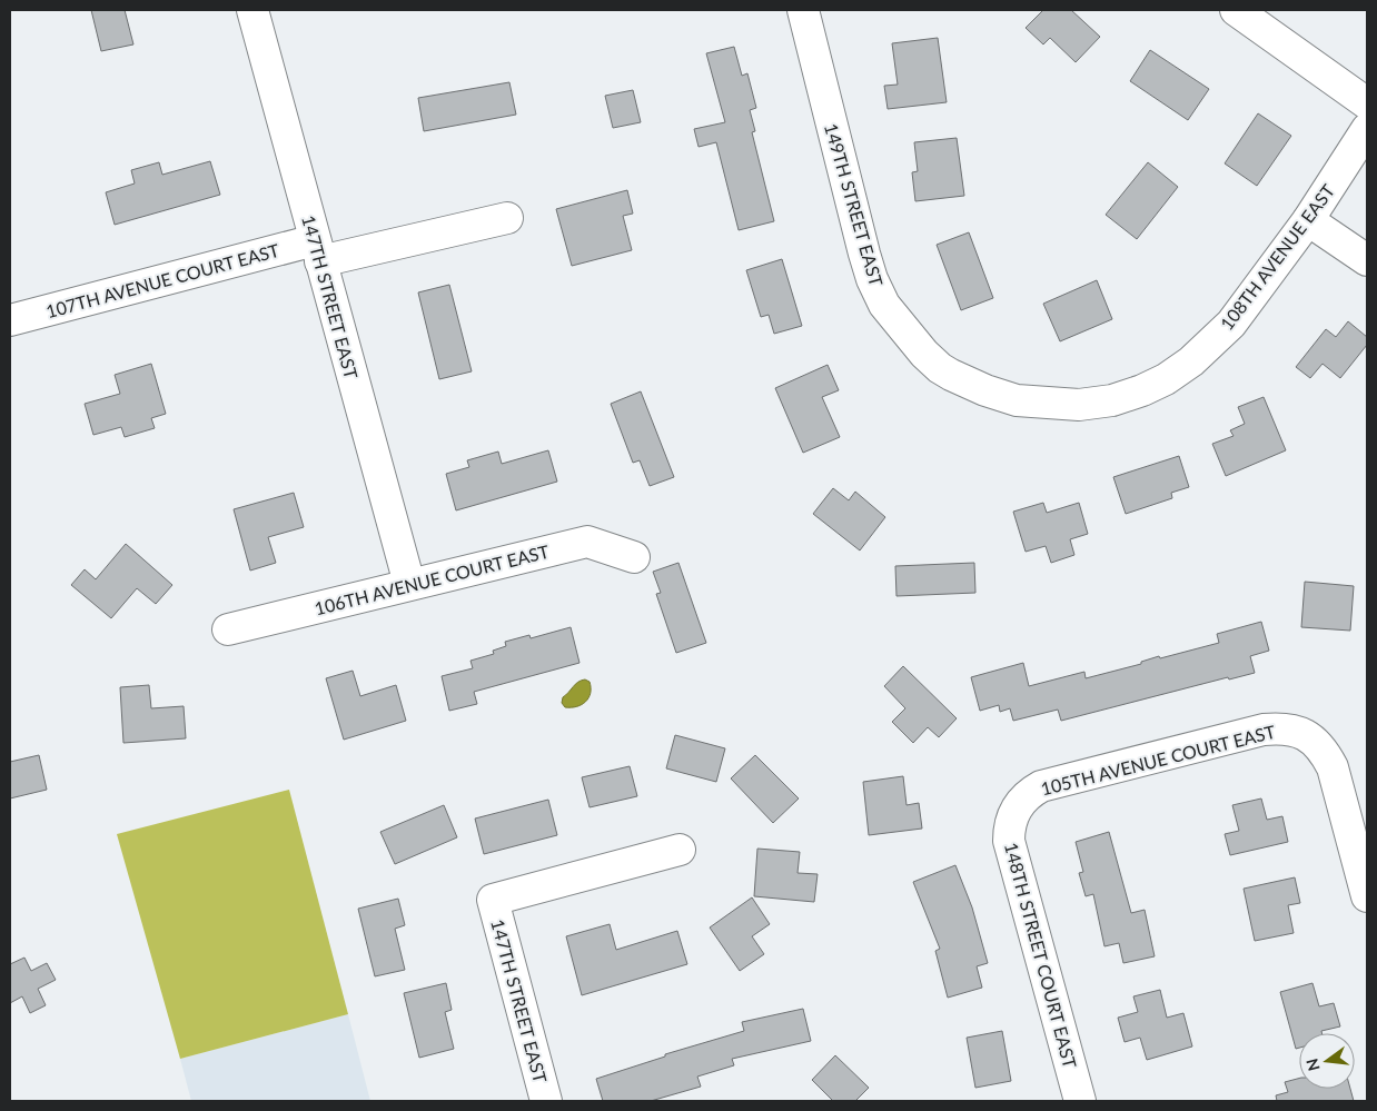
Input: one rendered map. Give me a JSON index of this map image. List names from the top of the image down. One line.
{"streets":{"street":["149TH STREET EAST","108TH AVENUE EAST","107TH AVENUE COURT EAST","147TH STREET EAST","106TH AVENUE COURT EAST","105TH AVENUE COURT EAST","148TH STREET COURT EAST"]},"crossings":[["149TH STREET EAST","108TH AVENUE EAST"],["107TH AVENUE COURT EAST","147TH STREET EAST"],["147TH STREET EAST","106TH AVENUE COURT EAST"],["105TH AVENUE COURT EAST","148TH STREET COURT EAST"]],"north":"left"}
